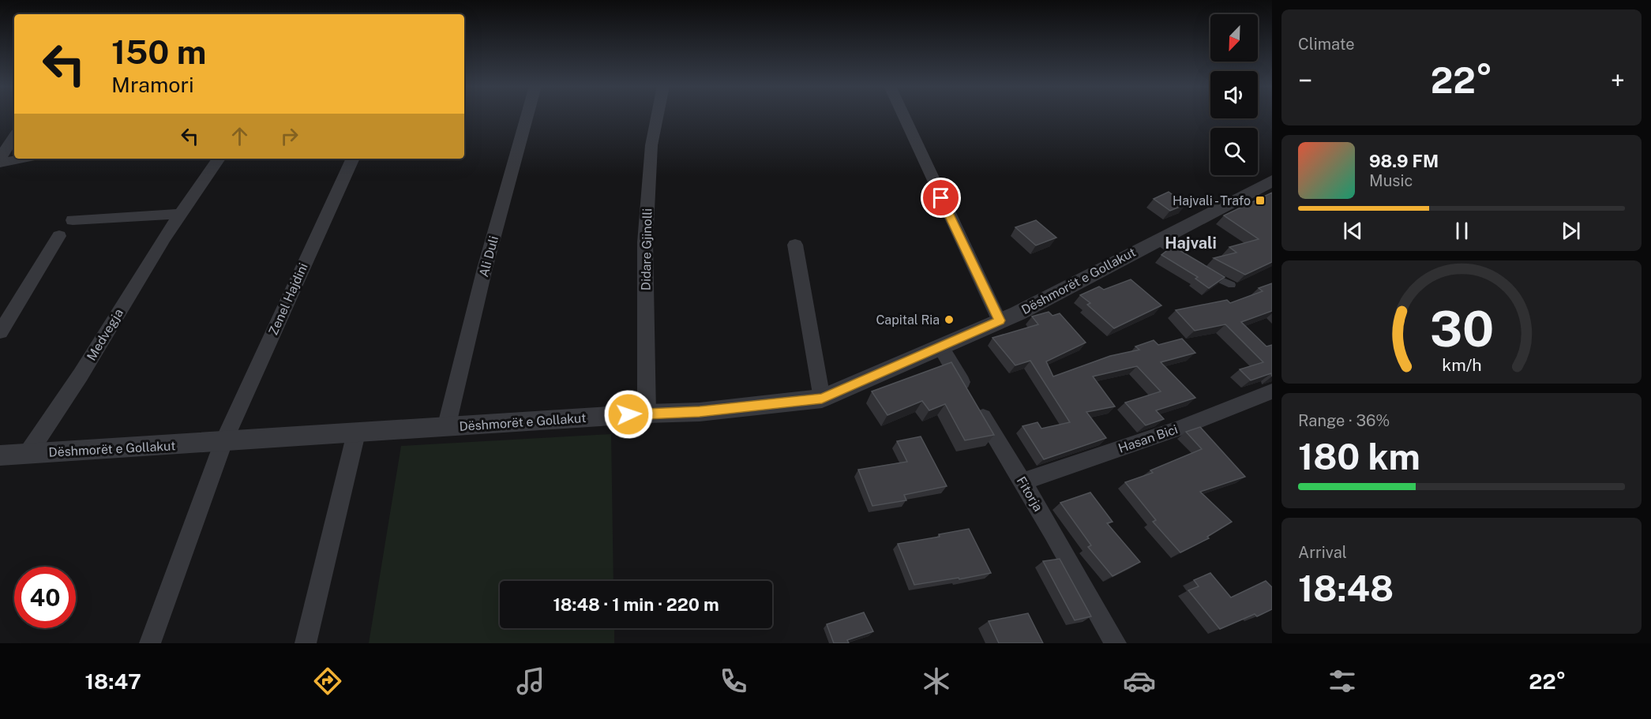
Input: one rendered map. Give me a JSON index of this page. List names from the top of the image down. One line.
{"streets":{"street":["Didare Gjinolli","Ali Duli","Dëshmorët e Gollakut","Zenel Hajdini","Medvegja","Hasan Bici","Fitorja"]},"crossings":[["Didare Gjinolli","Dëshmorët e Gollakut"],["Ali Duli","Dëshmorët e Gollakut"],["Dëshmorët e Gollakut","Zenel Hajdini"],["Dëshmorët e Gollakut","Medvegja"],["Dëshmorët e Gollakut","Fitorja"],["Hasan Bici","Fitorja"]],"districts":["Hajvali"],"places":{"transit":["Hajvali - Trafo"],"other":["Capital Ria"]},"north":"bottom left","page":{"tile":["Climate",["Range · 36%","180 km"],["Arrival","18:48"]],"turn":["150 m","Mramori"],"heat":["−","22°","+"],"song":["98.9 FM","Music"],"limit":"40","trip":"18:48 · 1 min · 220 m","tabs":["18:47","22°"],"gauge":["30","km/h"]}}
